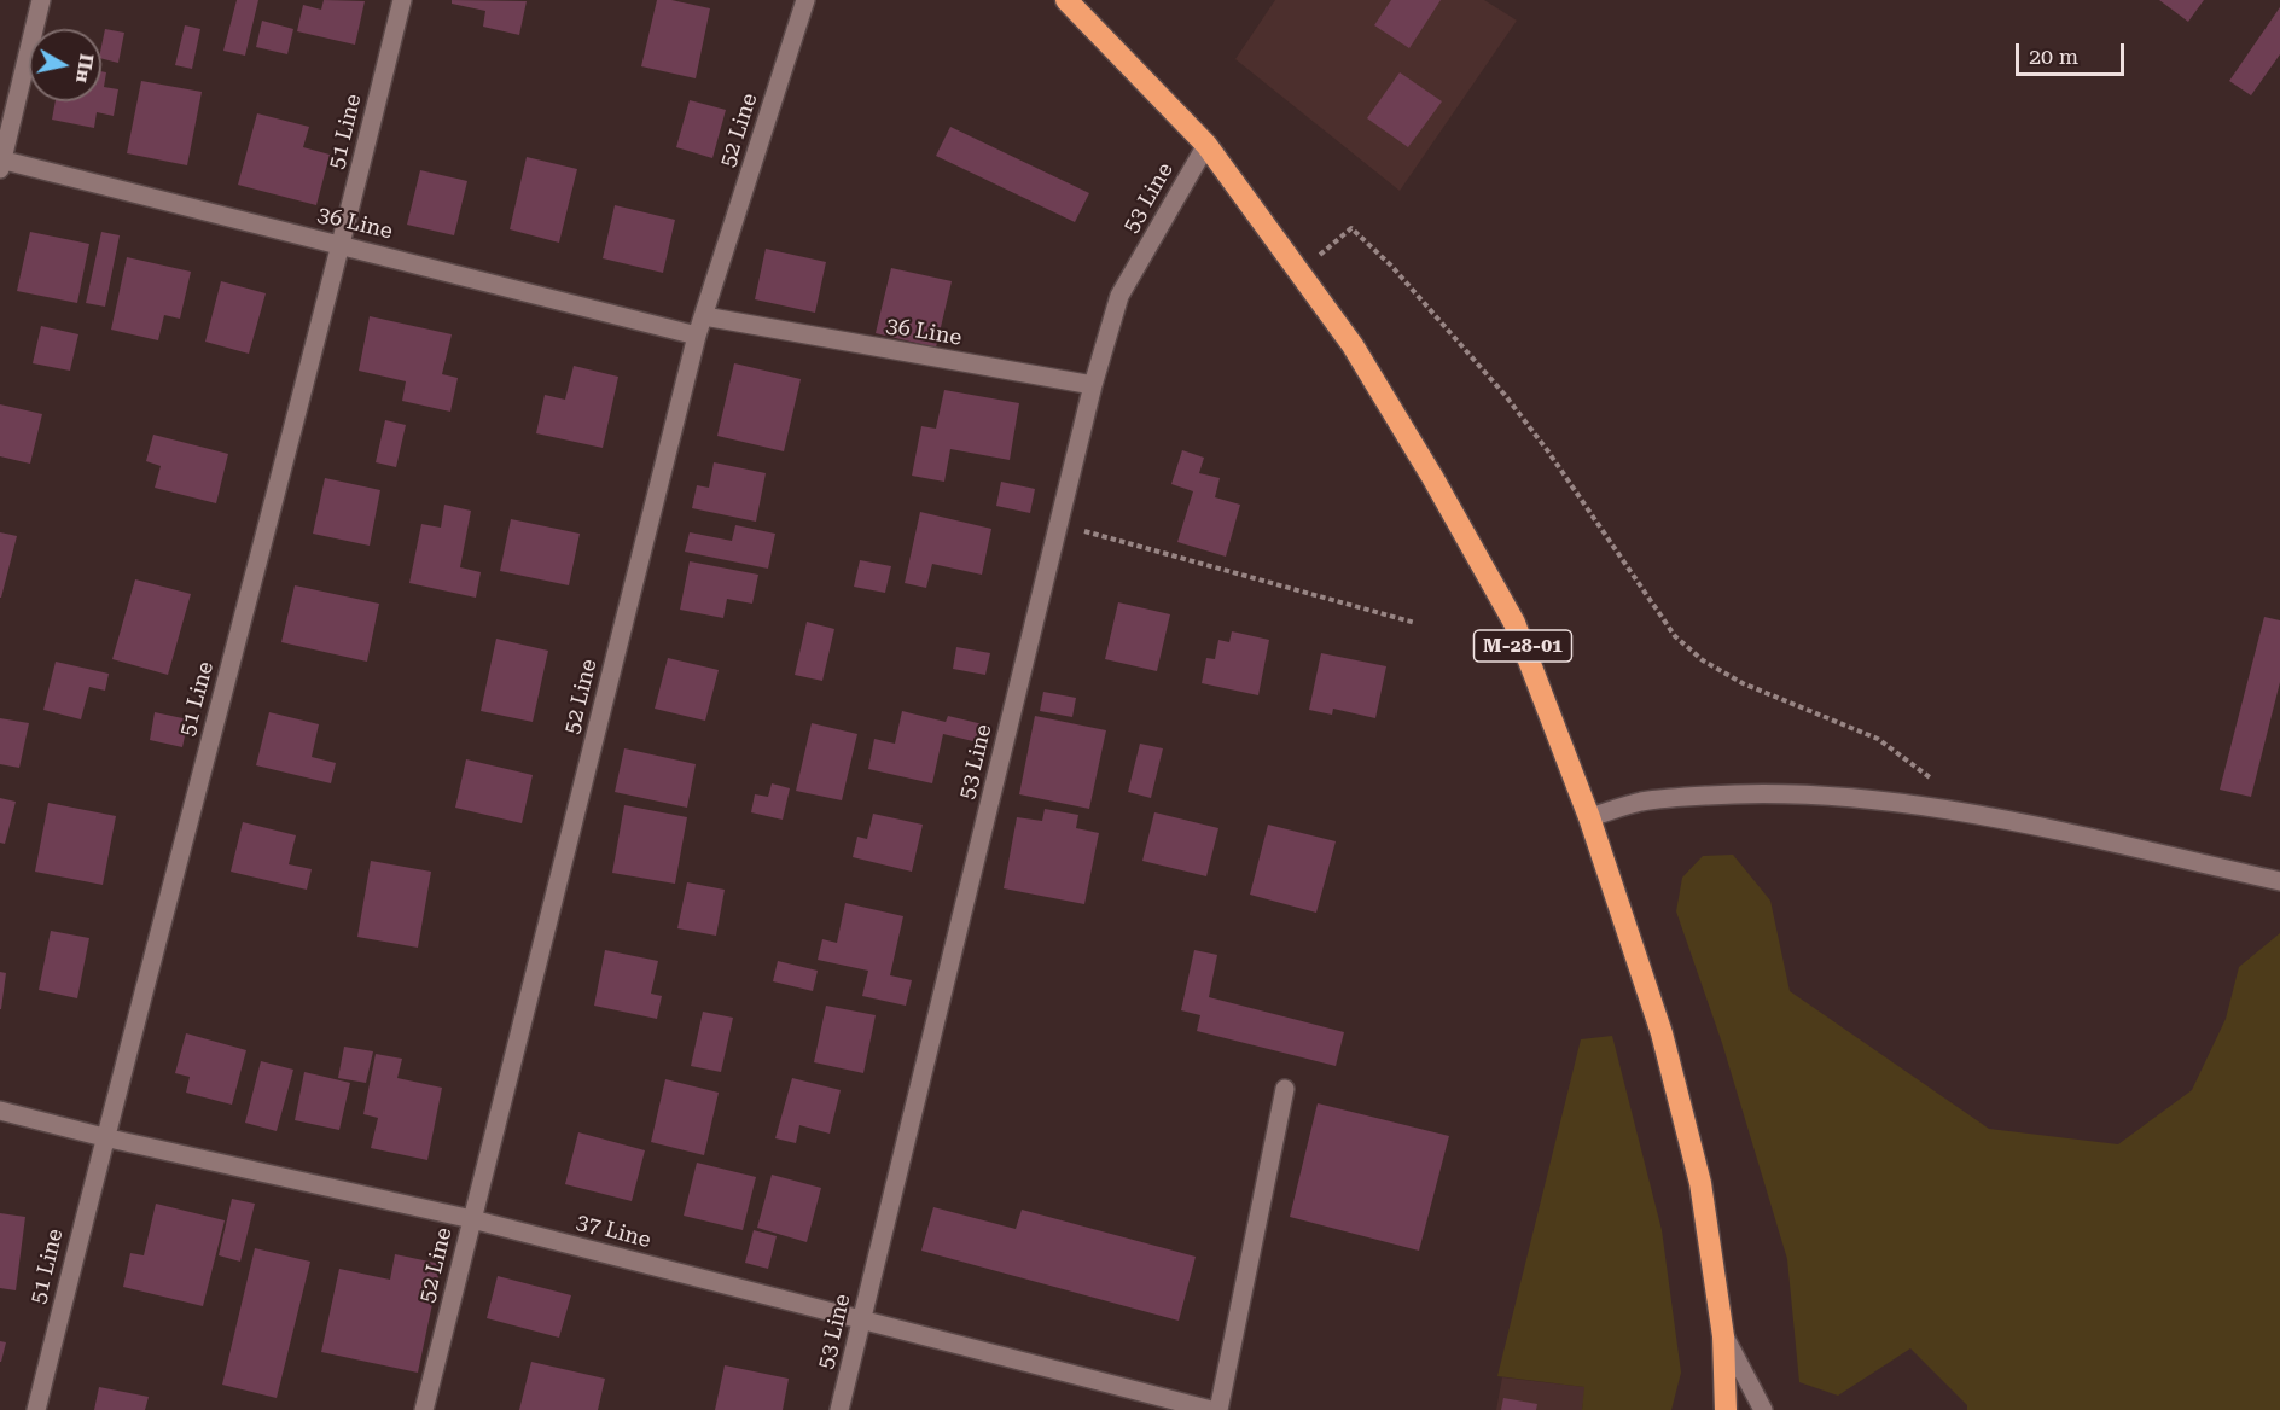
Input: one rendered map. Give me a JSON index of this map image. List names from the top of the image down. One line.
{"streets":{"highway":["М-28-01"],"street":["52 Line","51 Line","53 Line","36 Line","37 Line"]},"crossings":[["52 Line","36 Line"],["52 Line","37 Line"],["51 Line","36 Line"],["51 Line","37 Line"],["53 Line","36 Line"],["53 Line","М-28-01"],["53 Line","37 Line"]],"scale_bar":"20 m","north":"right"}
